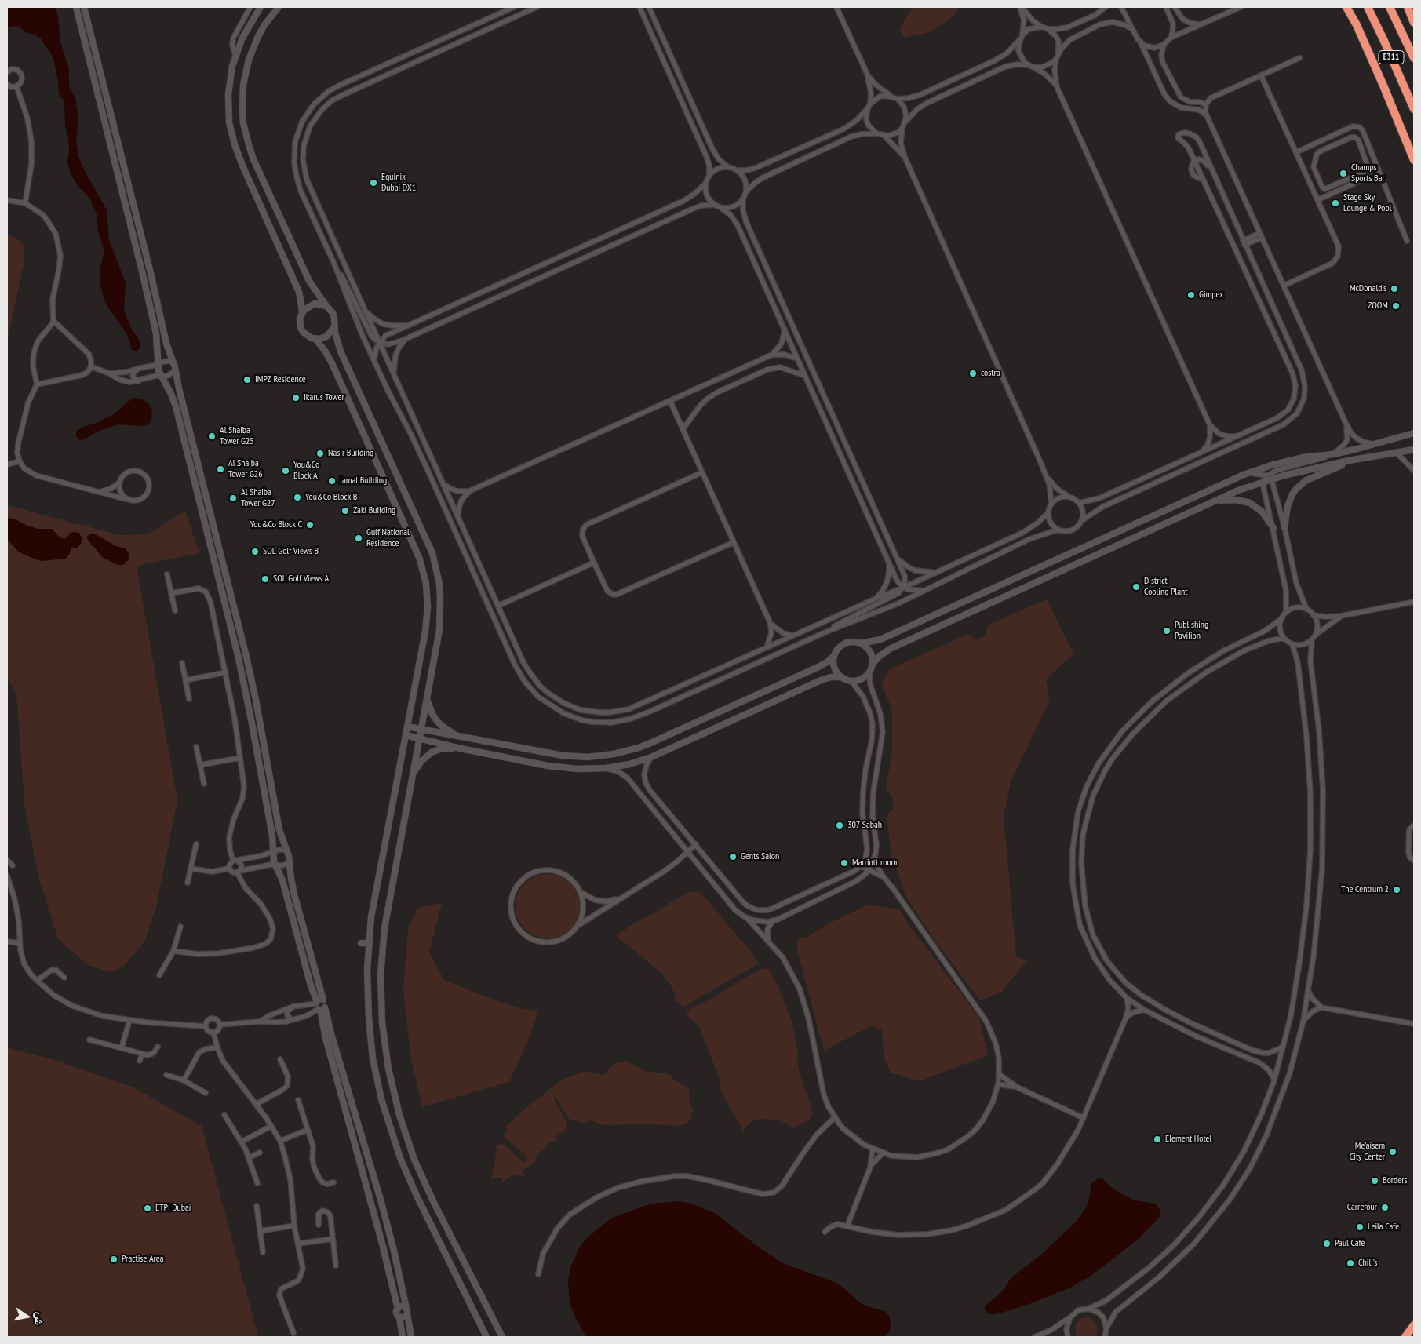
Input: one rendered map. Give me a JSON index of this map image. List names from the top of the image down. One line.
{"streets":{"highway":["E311"]},"places":["Champs Sports Bar","Equinix Dubai DX1","Stage Sky Lounge & Pool","McDonald's","Gimpex","ZOOM","costra","IMPZ Residence","Ikarus Tower","Al Shaiba Tower G25","Nasir Building","Al Shaiba Tower G26","You&Co Block A","Jamal Building","You&Co Block B","Al Shaiba Tower G27","Zaki Building","You&Co Block C","Gulf National Residence","SOL Golf Views B","SOL Golf Views A","District Cooling Plant","Publishing Pavilion","307 Sabah","Gents Salon","Marriott room","The Centrum 2","Element Hotel","Me'aisem City Center","Borders","Carrefour","ETPI Dubai","Leila Cafe","Paul Café","Practise Area","Chili's"],"north":"right"}
